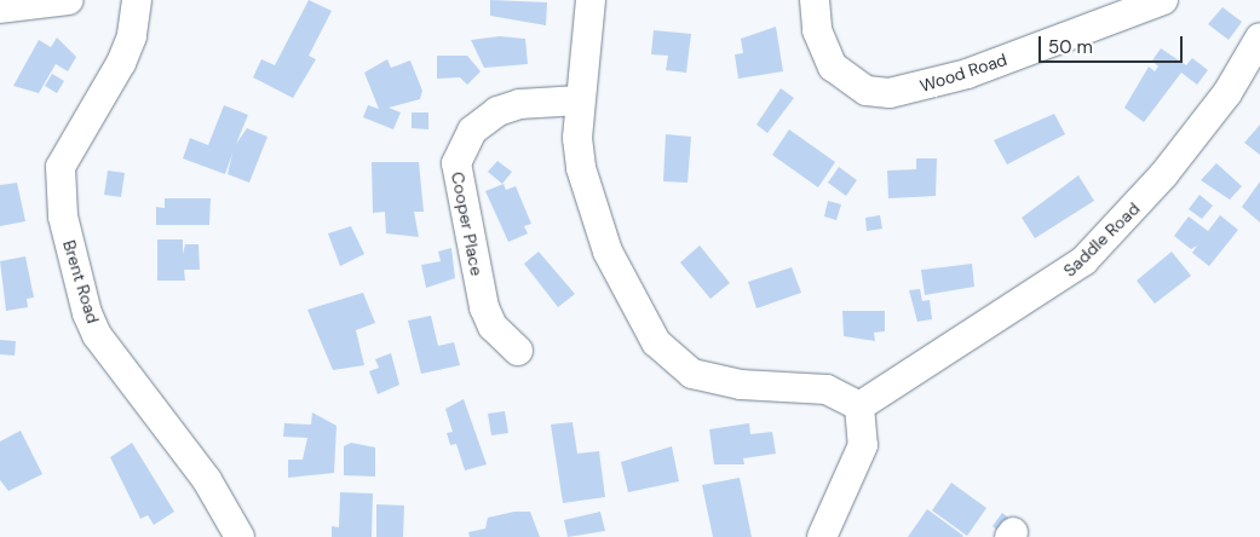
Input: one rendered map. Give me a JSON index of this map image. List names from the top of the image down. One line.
{"streets":{"street":["Wood Road","Cooper Place","Saddle Road","Brent Road"]},"scale_bar":"50 m"}
